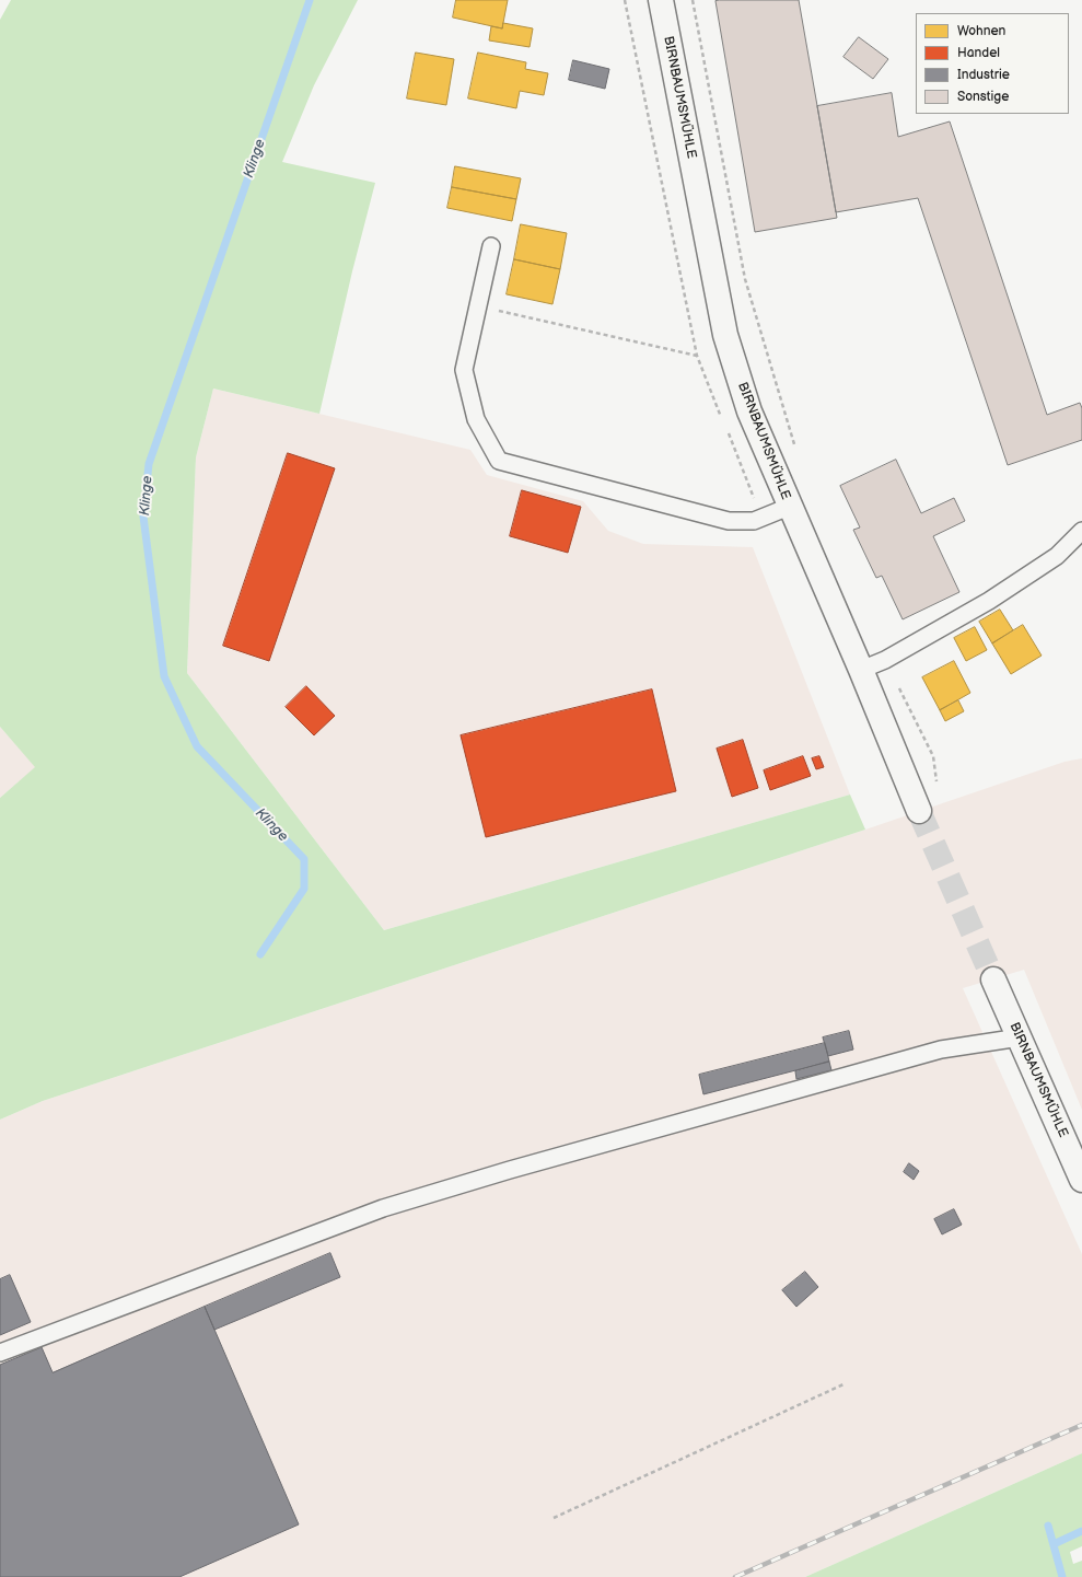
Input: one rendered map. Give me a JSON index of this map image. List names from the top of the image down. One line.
{"streets":{"main road":["BIRNBAUMSMÜHLE"]},"water":["Klinge"],"legend":["Wohnen","Handel","Industrie","Sonstige"]}
